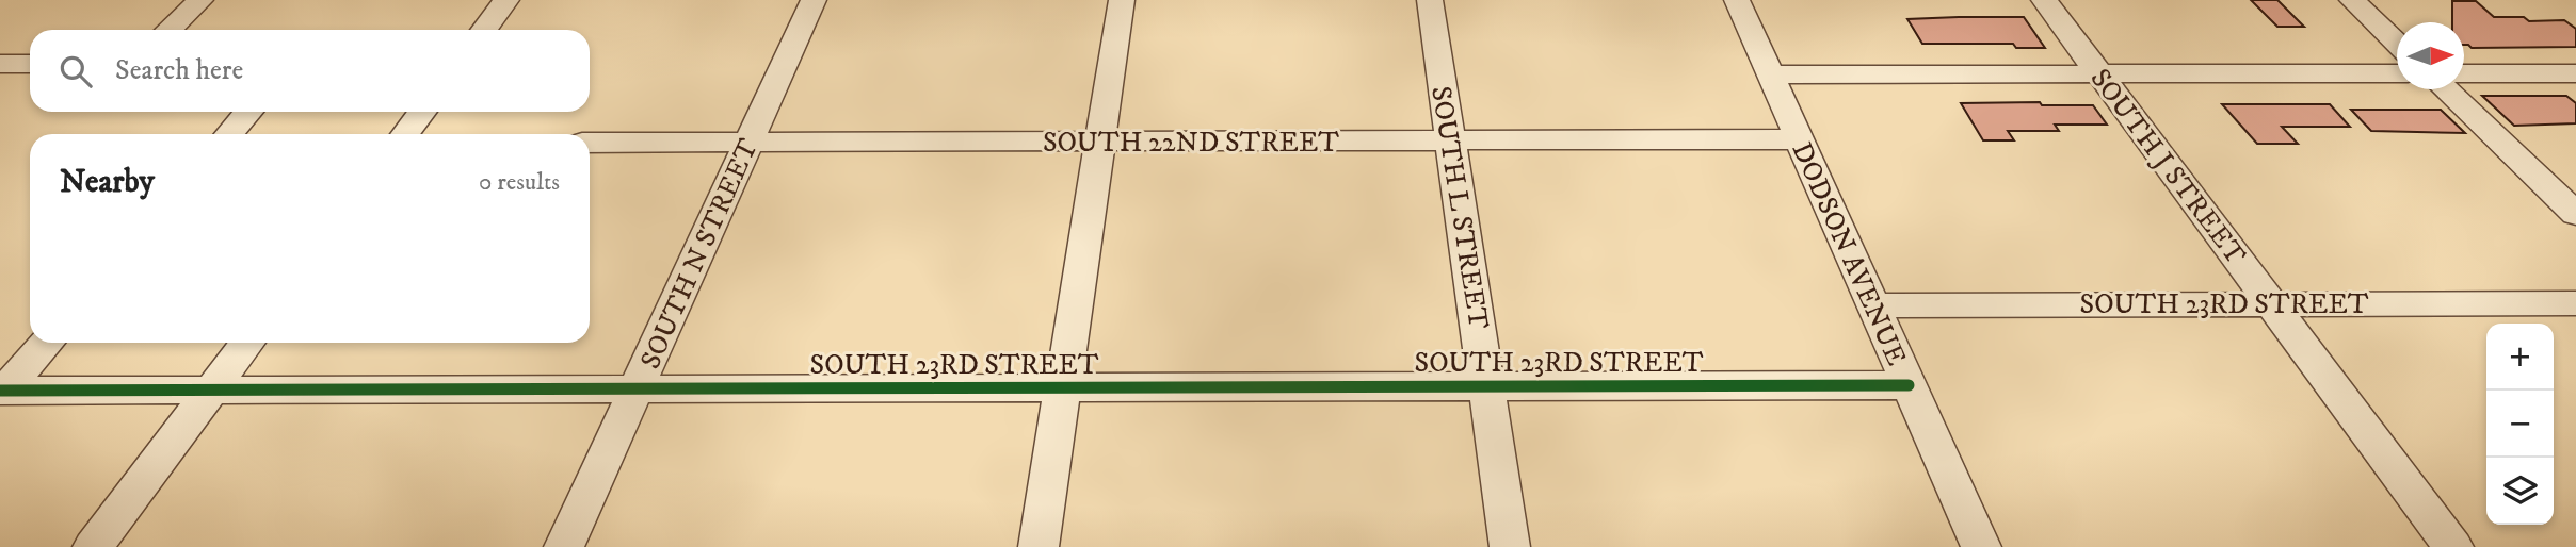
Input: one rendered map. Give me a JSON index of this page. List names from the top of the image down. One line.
{"streets":{"street":["SOUTH 22ND STREET","SOUTH J STREET","SOUTH L STREET","SOUTH N STREET","DODSON AVENUE","SOUTH 23RD STREET"]},"crossings":[["SOUTH 22ND STREET","SOUTH L STREET"],["SOUTH 22ND STREET","SOUTH N STREET"],["SOUTH 22ND STREET","DODSON AVENUE"],["SOUTH J STREET","SOUTH 23RD STREET"],["SOUTH L STREET","SOUTH 23RD STREET"],["SOUTH N STREET","SOUTH 23RD STREET"],["DODSON AVENUE","SOUTH 23RD STREET"]],"north":"right","page":{"search":"Search here","heading":["Nearby","0 results"],"map_buttons":["+","−"]}}
